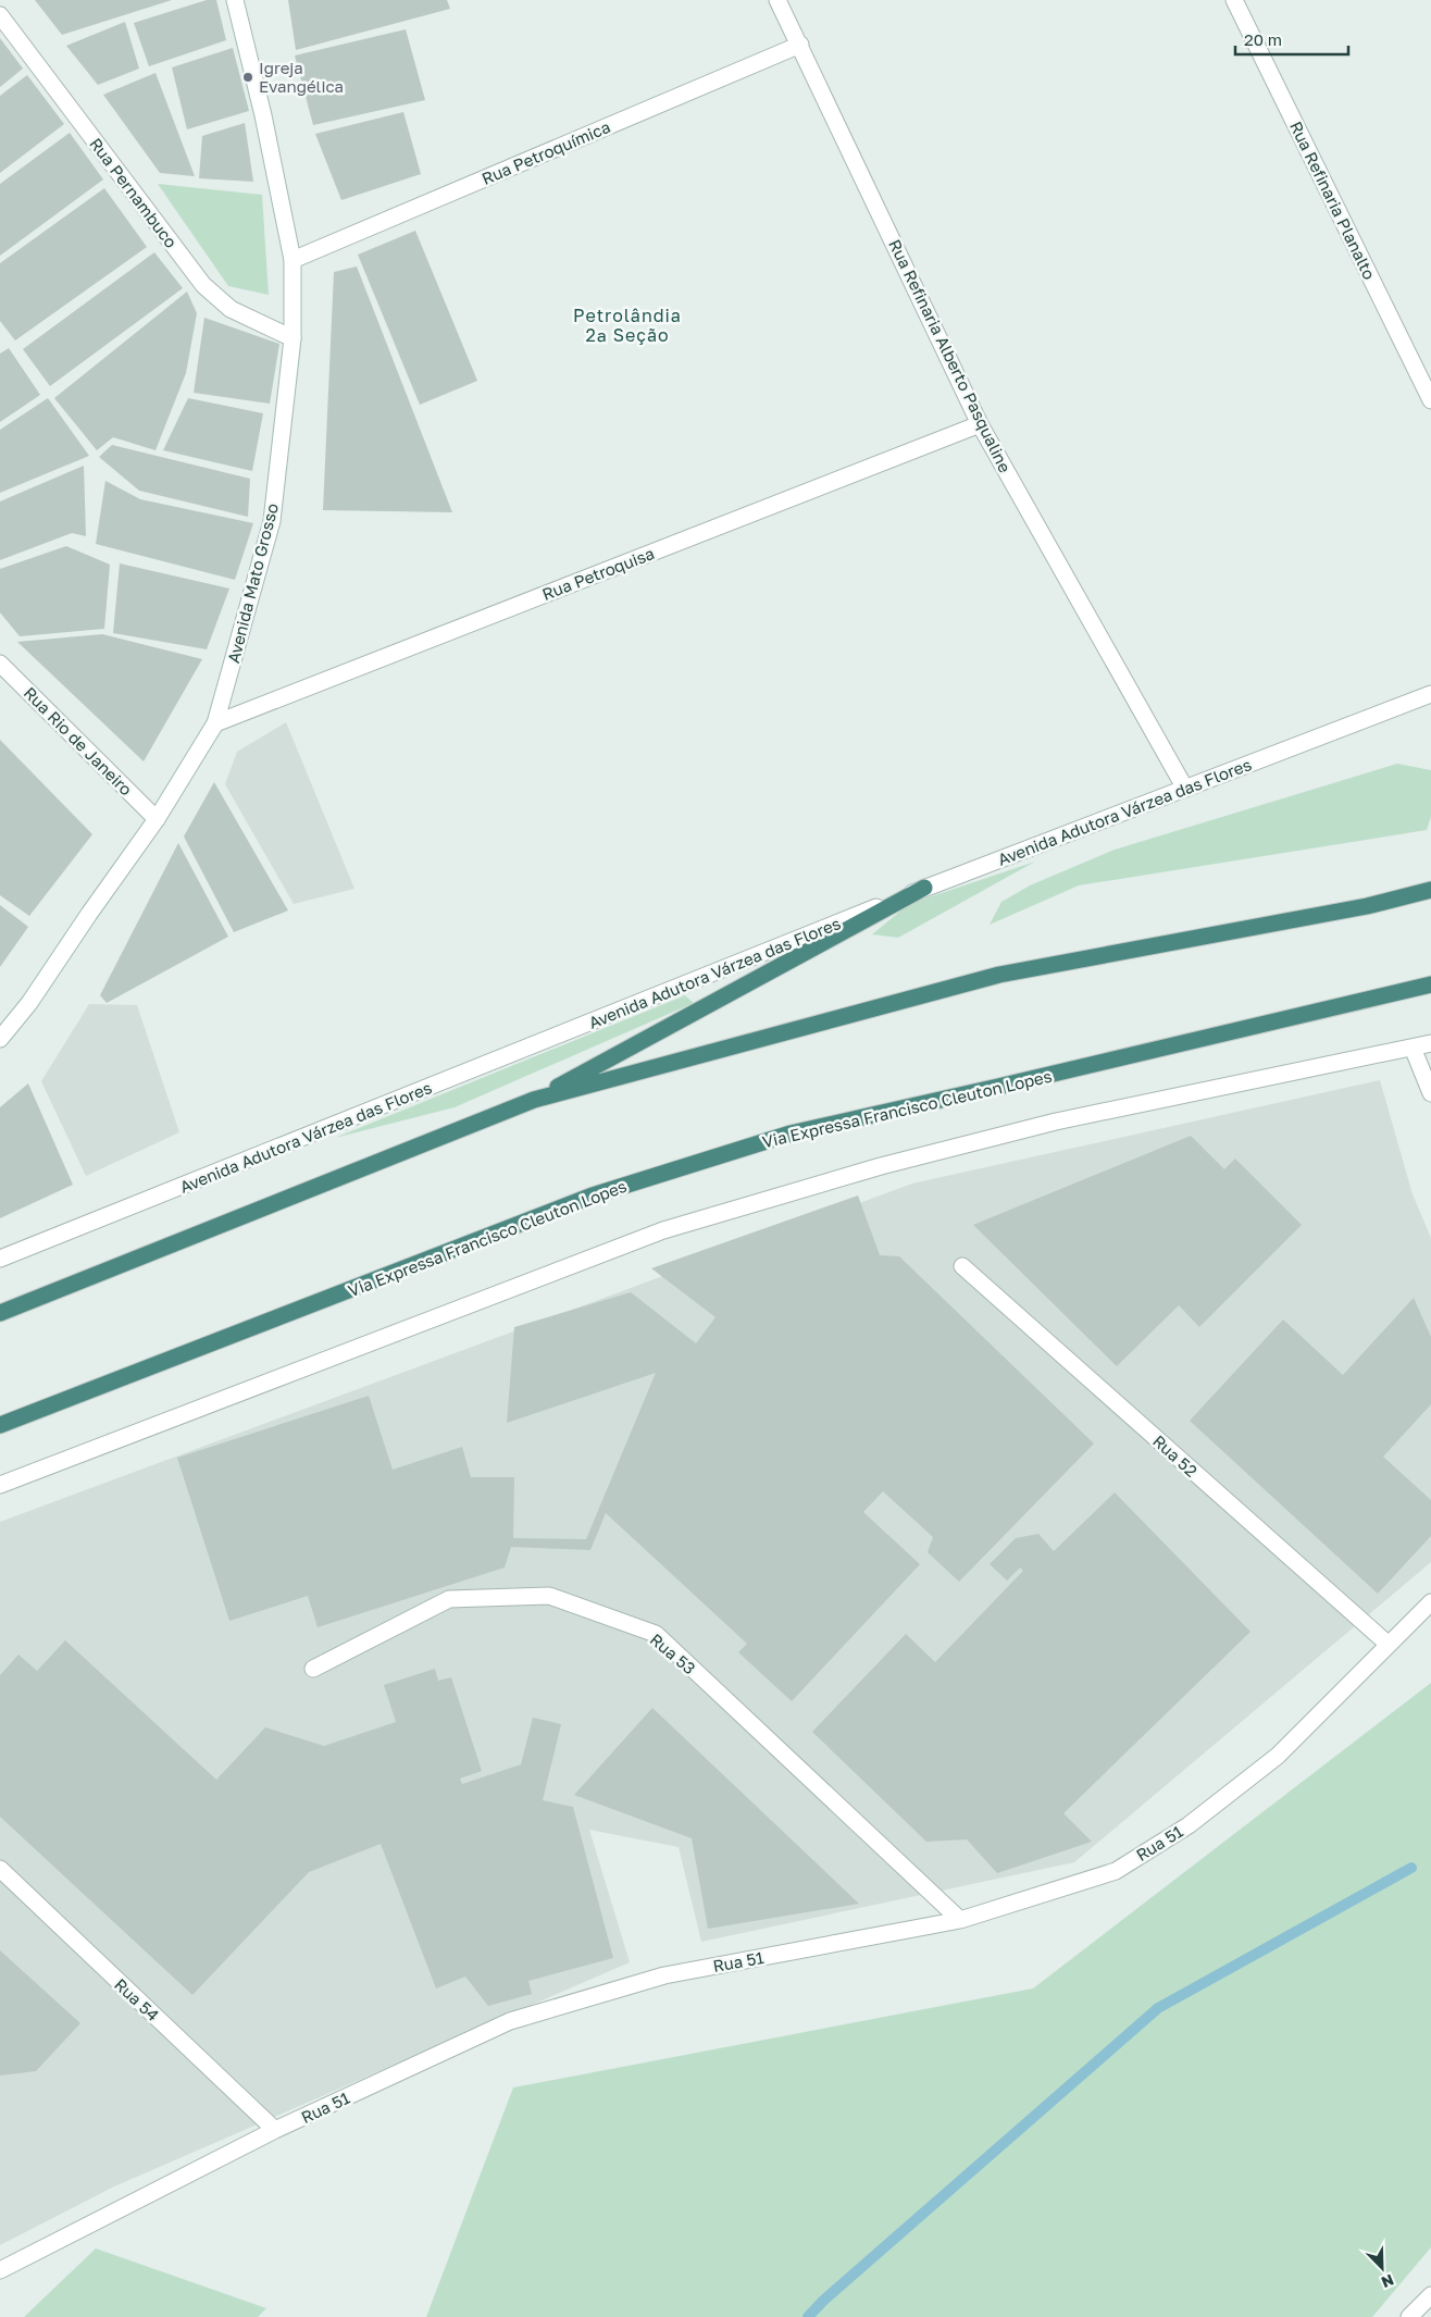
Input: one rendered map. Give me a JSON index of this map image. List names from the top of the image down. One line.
{"streets":{"highway":["Via Expressa Francisco Cleuton Lopes"],"street":["Rua Petroquímica","Rua Pernambuco","Rua Refinaria Planalto","Rua Refinaria Alberto Pasqualine","Rua Petroquisa","Avenida Mato Grosso","Rua Rio de Janeiro","Avenida Adutora Várzea das Flores","Rua 52","Rua 53","Rua 51","Rua 54"]},"crossings":[["Rua Petroquímica","Rua Refinaria Alberto Pasqualine"],["Rua Petroquímica","Avenida Mato Grosso"],["Rua Pernambuco","Avenida Mato Grosso"],["Rua Refinaria Alberto Pasqualine","Rua Petroquisa"],["Rua Refinaria Alberto Pasqualine","Avenida Adutora Várzea das Flores"],["Rua Petroquisa","Avenida Mato Grosso"],["Avenida Mato Grosso","Rua Rio de Janeiro"],["Rua 52","Rua 51"],["Rua 53","Rua 51"],["Rua 51","Rua 54"]],"districts":["Petrolândia 2ª Seção"],"places":["Igreja Evangélica"],"scale_bar":"20 m","north":"bottom right"}
